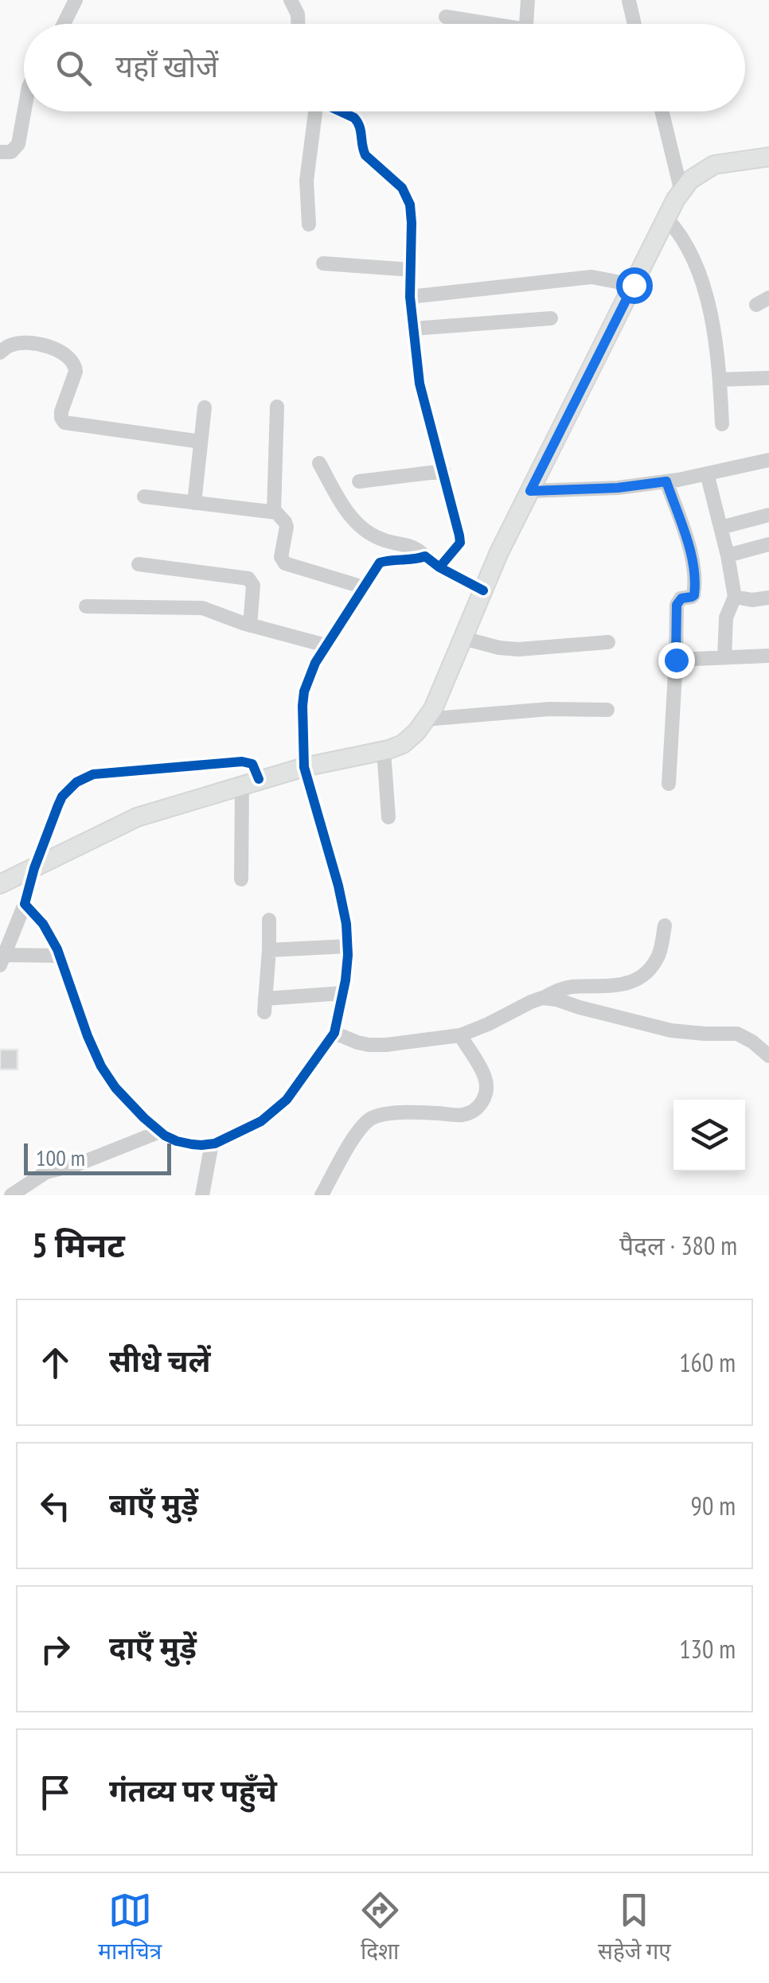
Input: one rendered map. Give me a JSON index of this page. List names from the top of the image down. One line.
{"scale_bar":"100 m","page":{"search":"यहाँ खोजें","scale":"100 m","heading":["5 मिनट","पैदल · 380 m"],"list":[["सीधे चलें","160 m"],["बाएँ मुड़ें","90 m"],["दाएँ मुड़ें","130 m"],"गंतव्य पर पहुँचे"],"nav":["मानचित्र","दिशा","सहेजे गए"]}}
